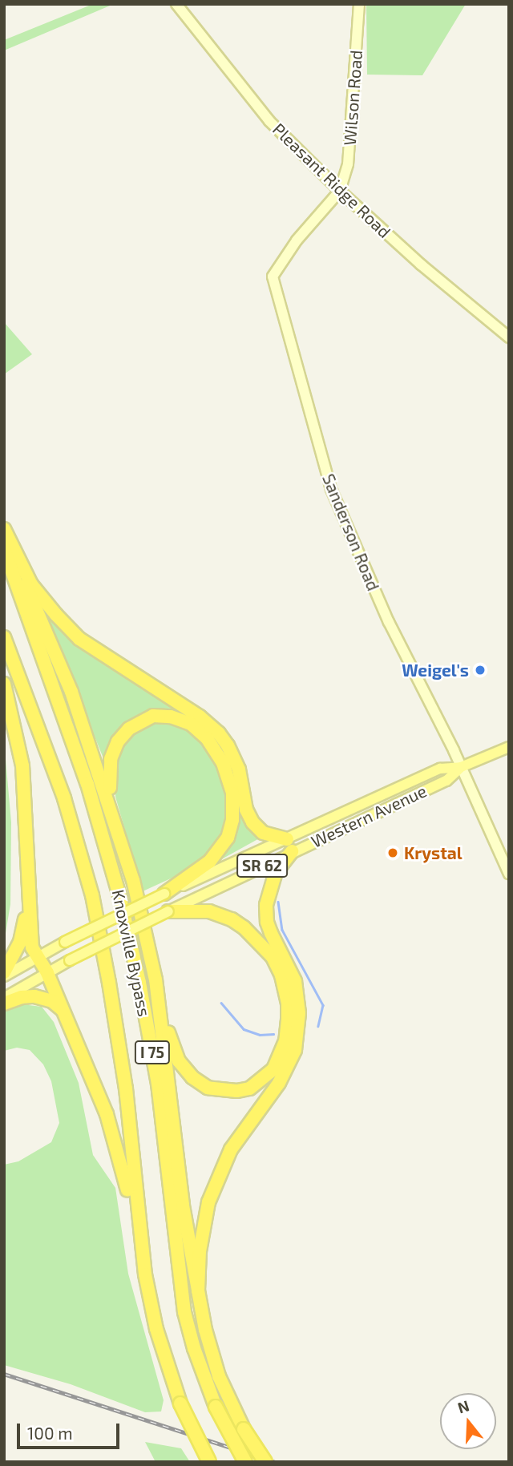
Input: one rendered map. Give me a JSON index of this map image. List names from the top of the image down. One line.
{"streets":{"highway":["Knoxville Bypass","I 75"],"main road":["Western Avenue","SR 62"],"street":["Wilson Road","Pleasant Ridge Road","Sanderson Road"]},"crossings":[["Wilson Road","Pleasant Ridge Road"],["Wilson Road","Sanderson Road"],["Pleasant Ridge Road","Sanderson Road"],["Sanderson Road","Western Avenue"]],"places":["Weigel's","Krystal"],"scale_bar":"100 m","north":"top"}
